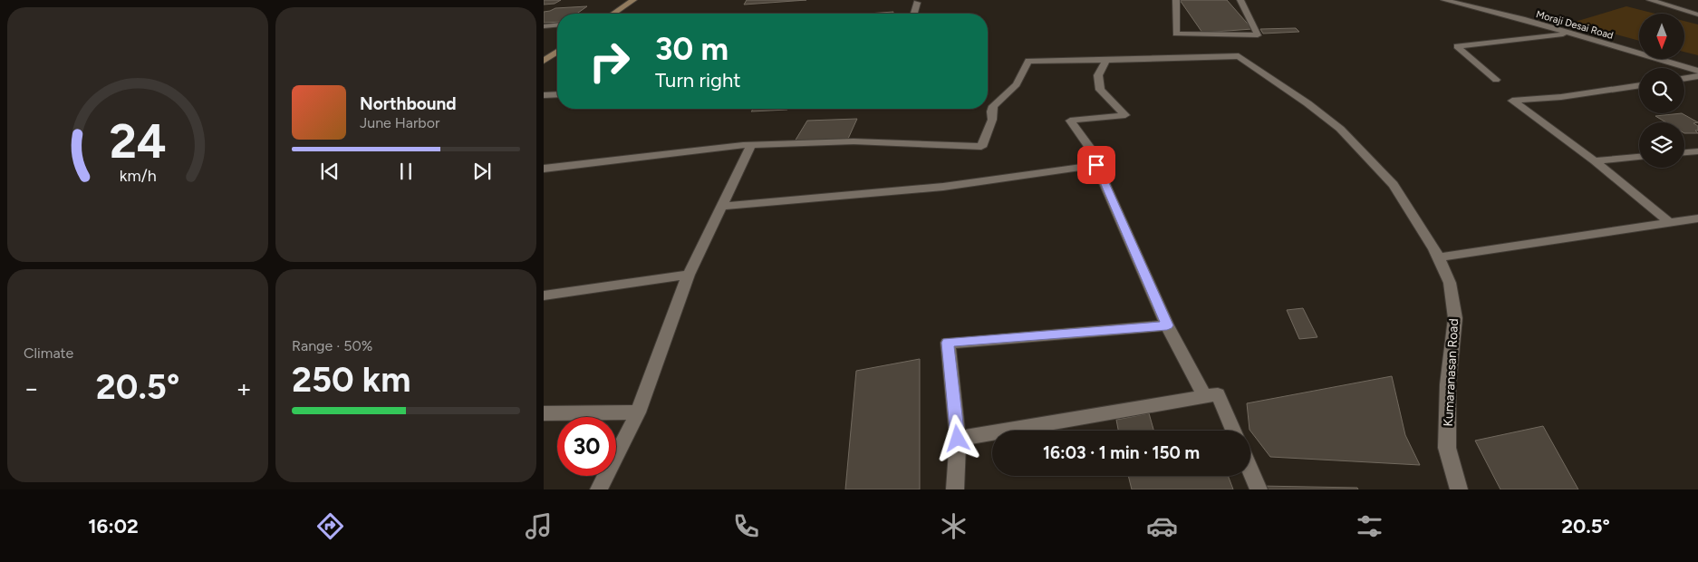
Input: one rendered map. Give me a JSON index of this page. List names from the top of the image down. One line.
{"streets":{"street":["Moraji Desai Road","Kumaranasan Road"]},"north":"bottom","page":{"turn":["30 m","Turn right"],"song":["Northbound","June Harbor"],"tile":["Climate",["Range · 50%","250 km"]],"heat":["−","20.5°","+"],"limit":"30","trip":"16:03 · 1 min · 150 m","tabs":["16:02","20.5°"],"gauge":["24","km/h"]}}
